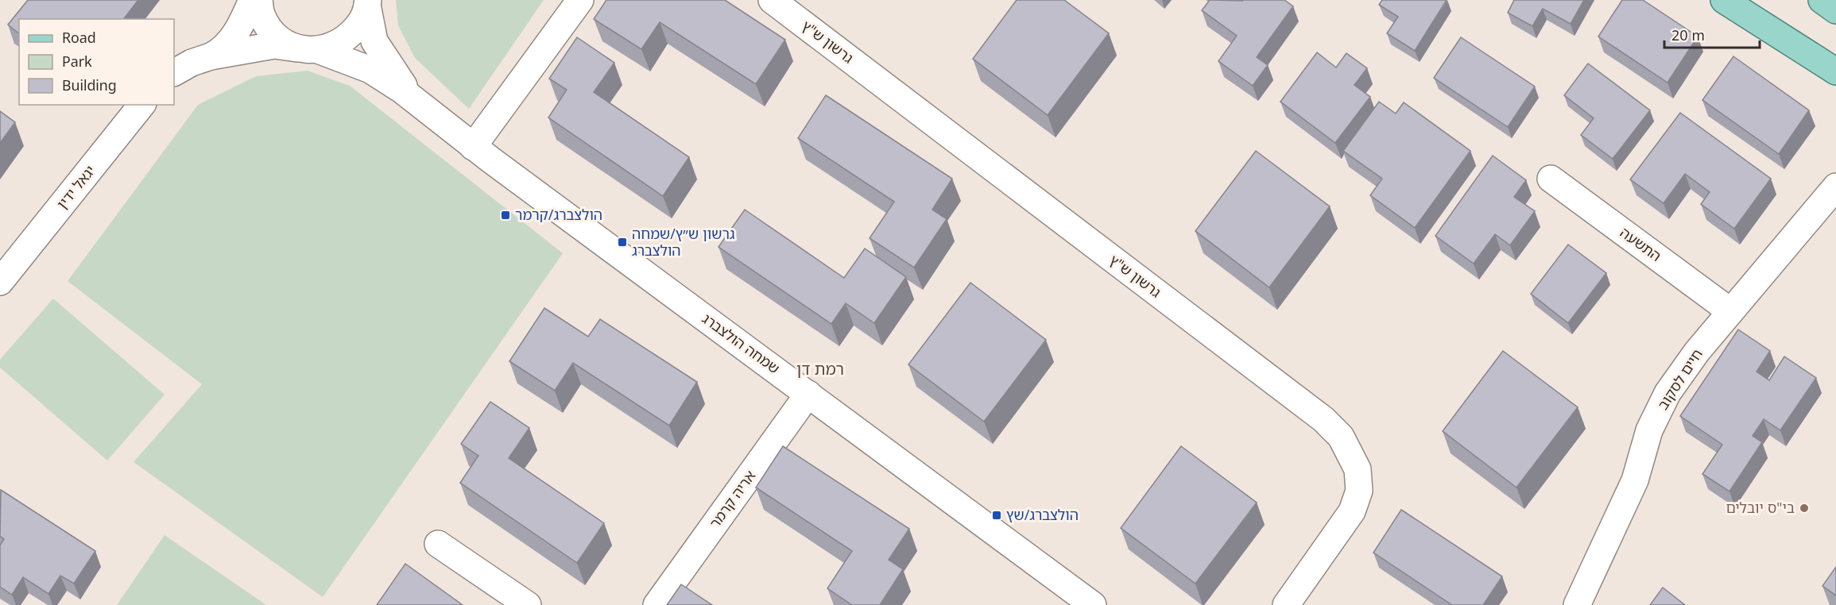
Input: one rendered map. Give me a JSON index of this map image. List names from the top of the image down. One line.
{"streets":{"street":["גרשון ש\"ץ","יגאל ידין","התשעה","שמחה הולצברג","חיים לסקוב","אריה קרמר"]},"crossings":[["התשעה","חיים לסקוב"],["שמחה הולצברג","אריה קרמר"]],"districts":["רמת דן"],"places":{"transit":["הולצברג/קרמר","גרשון ש״ץ/שמחה הולצברג","הולצברג/שץ"],"other":["בי\"ס יובלים"]},"legend":["Road","Park","Building"],"scale_bar":"20 m"}
